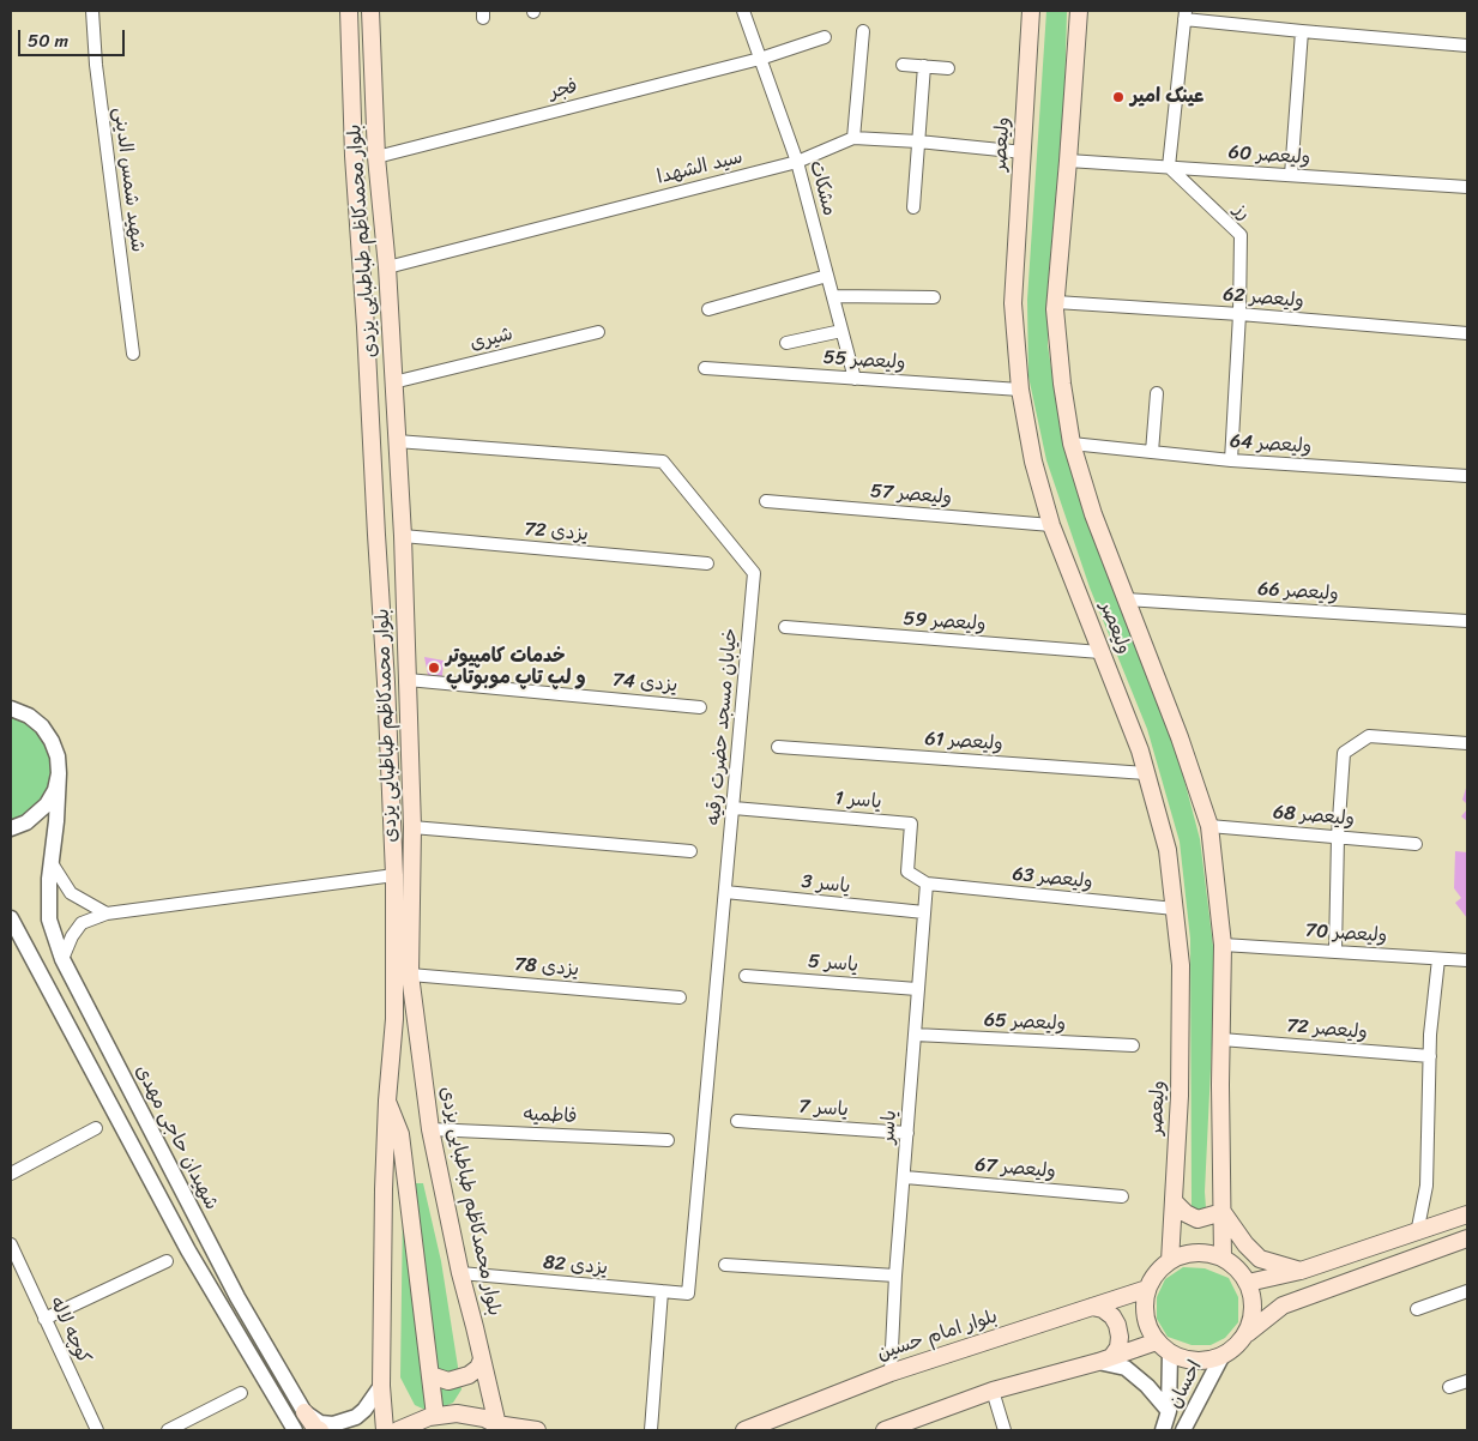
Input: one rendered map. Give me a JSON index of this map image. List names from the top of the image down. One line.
{"streets":{"main road":["ولیعصر","بلوار محمدکاظم طباطبایی یزدی","بلوار امام حسین"],"street":["فجر","ولیعصر 60","سید الشهدا","شهید شمس الدینی","مشکات","رز","ولیعصر 62","شیری","ولیعصر 55","ولیعصر 64","ولیعصر 57","یزدی 72","ولیعصر 66","ولیعصر 59","یزدی 74","خیابان مسجد حضرت رقیه","ولیعصر 61","یاسر 1","ولیعصر 68","ولیعصر 63","یاسر 3","ولیعصر 70","یاسر 5","یزدی 78","ولیعصر 65","ولیعصر 72","یاسر 7","فاطمیه","یاسر","شهیدان حاجی مهدی","ولیعصر 67","یزدی 82","کوچه لاله","احسان"]},"crossings":[["فجر","مشکات"],["فجر","بلوار محمدکاظم طباطبایی یزدی"],["ولیعصر","ولیعصر 60"],["ولیعصر","سید الشهدا"],["ولیعصر","ولیعصر 62"],["ولیعصر","ولیعصر 55"],["ولیعصر","ولیعصر 64"],["ولیعصر","ولیعصر 57"],["ولیعصر","ولیعصر 66"],["ولیعصر","ولیعصر 59"],["ولیعصر","ولیعصر 61"],["ولیعصر","ولیعصر 68"],["ولیعصر","ولیعصر 63"],["ولیعصر","ولیعصر 70"],["ولیعصر","ولیعصر 72"],["ولیعصر","بلوار امام حسین"],["ولیعصر","احسان"],["ولیعصر 60","رز"],["سید الشهدا","مشکات"],["سید الشهدا","بلوار محمدکاظم طباطبایی یزدی"],["مشکات","ولیعصر 55"],["رز","ولیعصر 62"],["رز","ولیعصر 64"],["بلوار محمدکاظم طباطبایی یزدی","شیری"],["بلوار محمدکاظم طباطبایی یزدی","یزدی 72"],["بلوار محمدکاظم طباطبایی یزدی","یزدی 74"],["بلوار محمدکاظم طباطبایی یزدی","خیابان مسجد حضرت رقیه"],["بلوار محمدکاظم طباطبایی یزدی","یزدی 78"],["بلوار محمدکاظم طباطبایی یزدی","فاطمیه"],["بلوار محمدکاظم طباطبایی یزدی","یزدی 82"],["خیابان مسجد حضرت رقیه","یاسر 1"],["خیابان مسجد حضرت رقیه","یاسر 3"],["خیابان مسجد حضرت رقیه","یزدی 82"],["یاسر 1","ولیعصر 63"],["یاسر 1","یاسر"],["ولیعصر 63","یاسر"],["یاسر 3","یاسر"],["یاسر 5","یاسر"],["ولیعصر 65","یاسر"],["یاسر 7","یاسر"],["یاسر","ولیعصر 67"],["یاسر","بلوار امام حسین"],["بلوار امام حسین","احسان"]],"places":["عینک امیر","خدمات کامپیوتر و لپ تاپ موبوتاپ"],"scale_bar":"50 m"}
